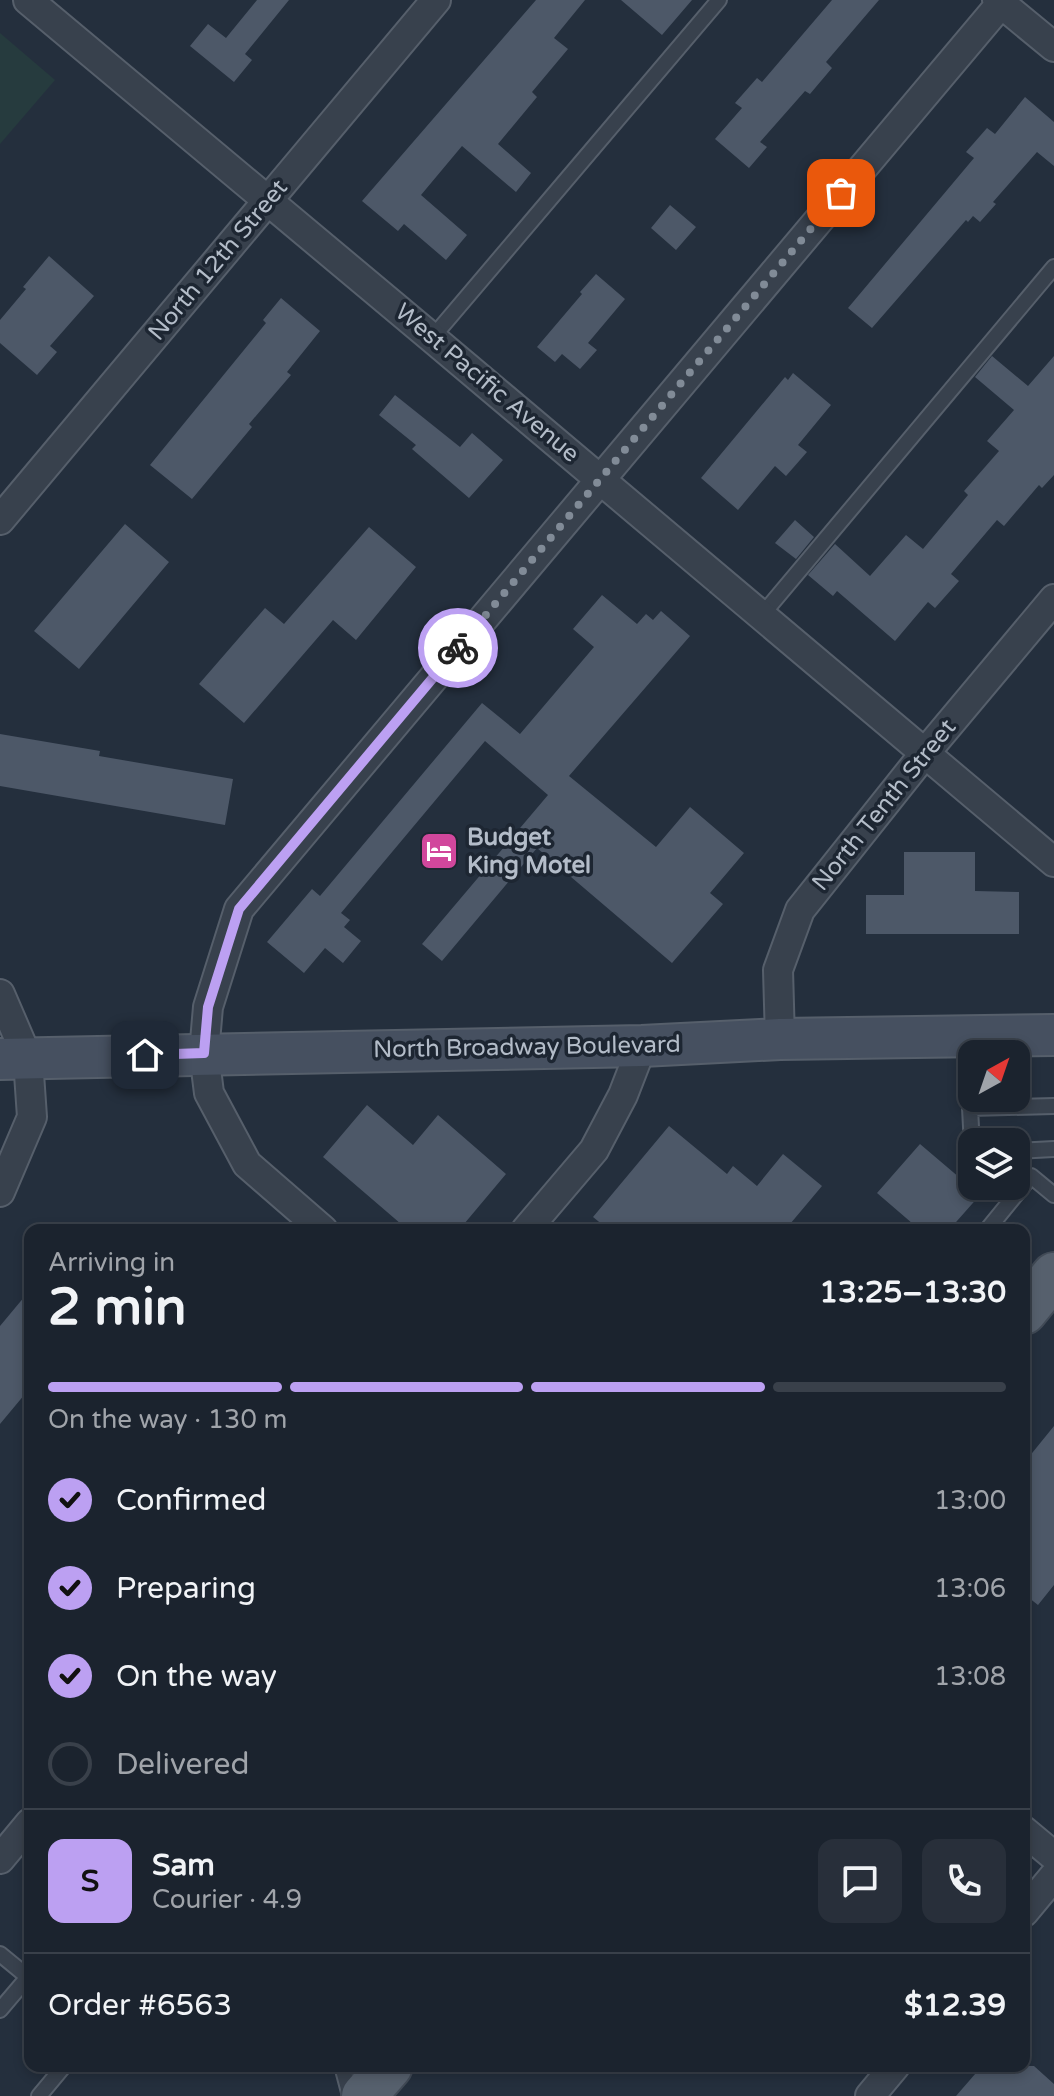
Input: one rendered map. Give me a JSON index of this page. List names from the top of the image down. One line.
{"streets":{"main road":["North Broadway Boulevard"],"street":["North 12th Street","West Pacific Avenue","North Tenth Street"]},"crossings":[["North 12th Street","West Pacific Avenue"],["West Pacific Avenue","North Tenth Street"],["North Tenth Street","North Broadway Boulevard"]],"places":{"hotel":["Budget King Motel"]},"north":"top right","page":{"heading":["2 min","Arriving in","13:25–13:30"],"panel":["Sam","Courier · 4.9","Order #6563","$12.39"],"bar":"On the way · 130 m","list":[["Confirmed","13:00"],["Preparing","13:06"],["On the way","13:08"],"Delivered"],"round":"S"}}
